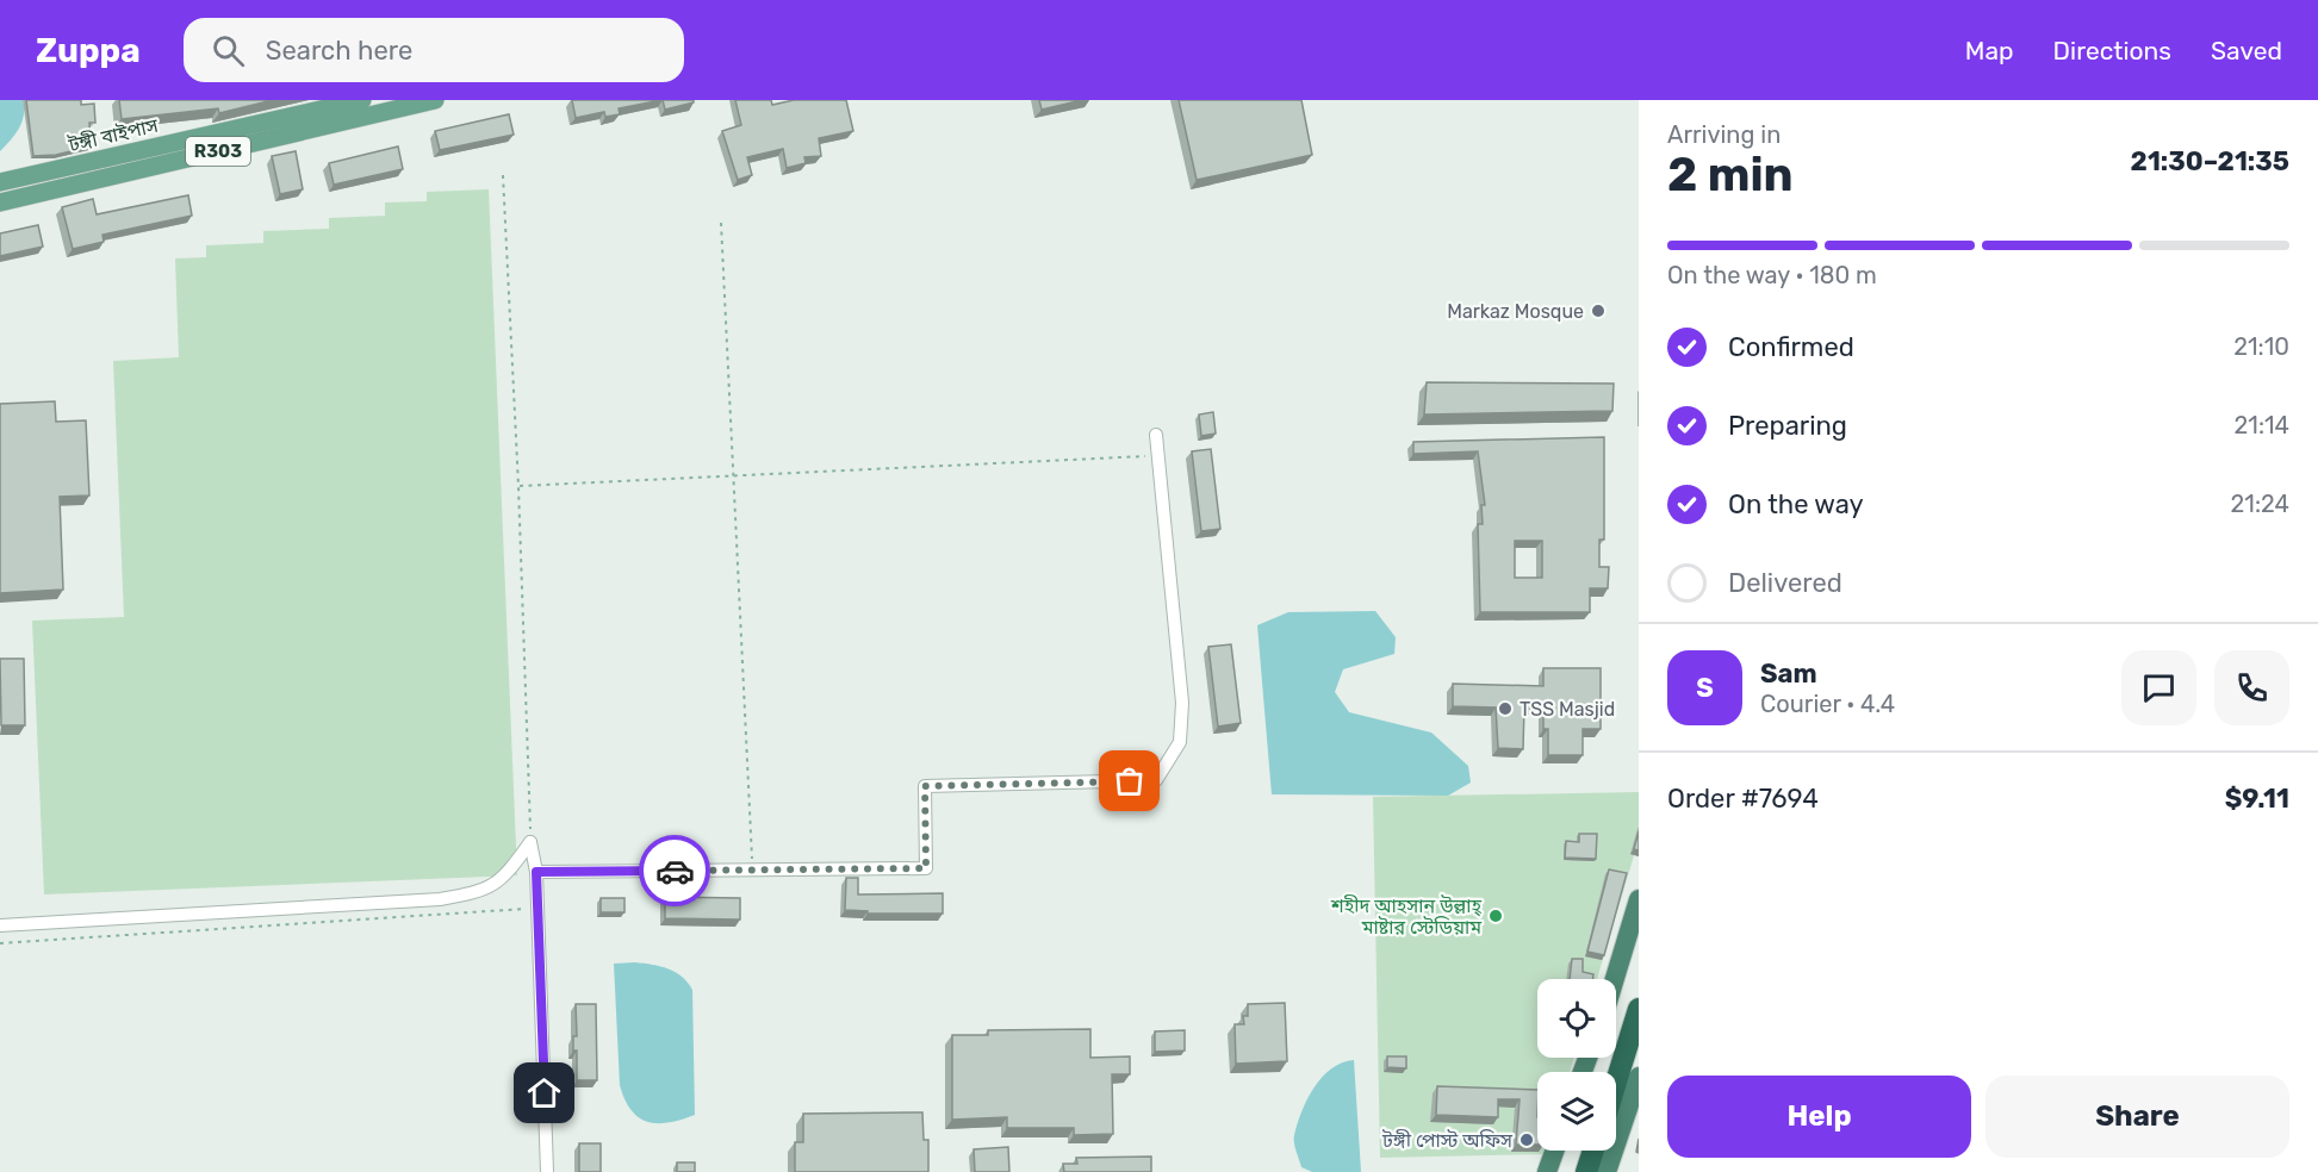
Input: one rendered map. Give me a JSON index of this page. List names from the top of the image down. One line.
{"streets":{"main road":["টঙ্গী বাইপাস","R303"]},"places":["Markaz Mosque","TSS Masjid","শহীদ আহসান উল্লাহ্‌ মাষ্টার স্টেডিয়াম","টঙ্গী পোস্ট অফিস"],"page":{"header":"Zuppa","search":"Search here","nav":["Map","Directions","Saved"],"heading":["2 min","Arriving in","21:30–21:35"],"panel":["Sam","Courier · 4.4","Order #7694","$9.11"],"bar":"On the way · 180 m","list":[["Confirmed","21:10"],["Preparing","21:14"],["On the way","21:24"],"Delivered"],"round":"S","buttons":["Help","Share"]}}
